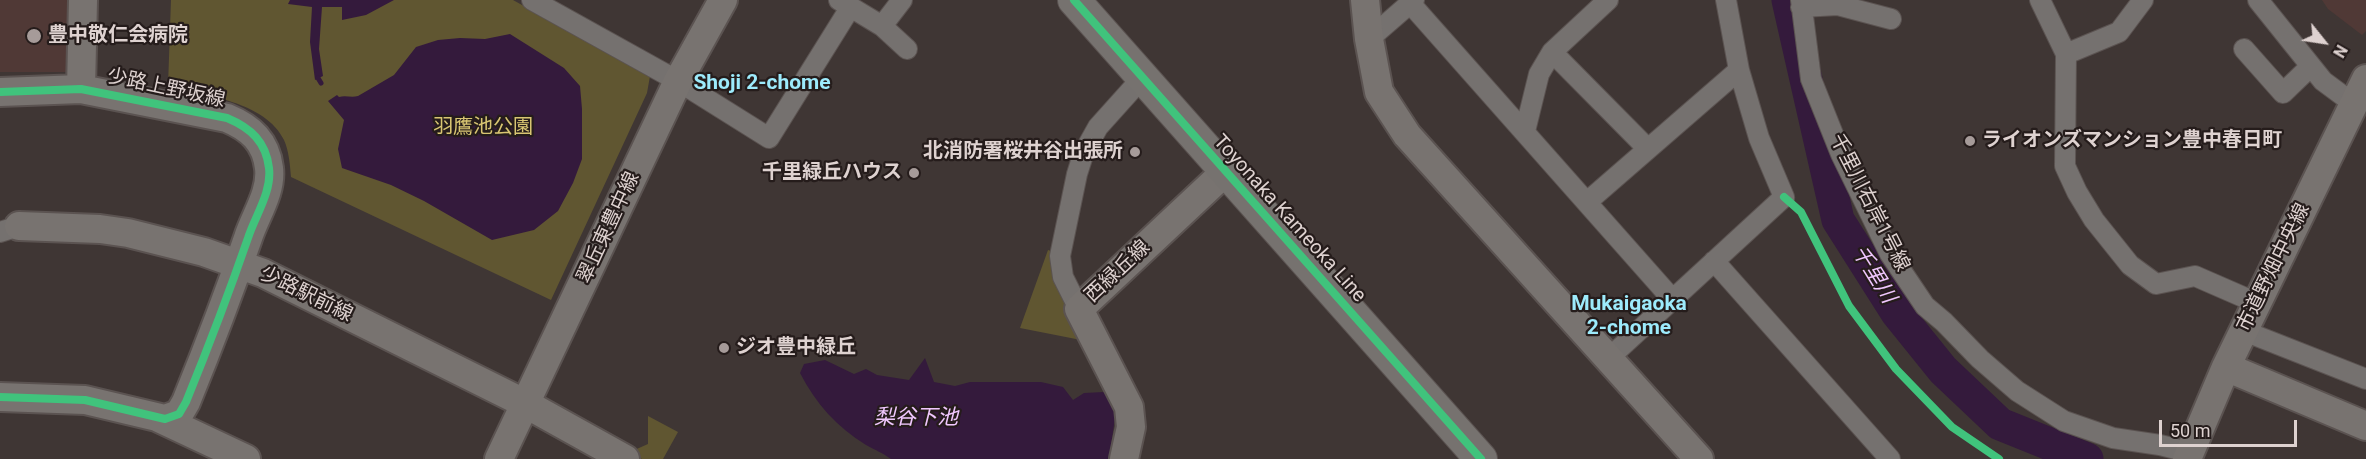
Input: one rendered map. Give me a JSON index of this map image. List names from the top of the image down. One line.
{"streets":{"main road":["Toyonaka Kameoka Line"],"street":["少路上野坂線","千里川右岸1号線","翠丘東豊中線","市道野畑中央線","西緑丘線","少路駅前線"]},"crossings":[["少路上野坂線","少路駅前線"],["千里川右岸1号線","市道野畑中央線"],["Toyonaka Kameoka Line","西緑丘線"],["翠丘東豊中線","少路駅前線"]],"districts":["Shoji 2-chome","Mukaigaoka 2-chome"],"water":["千里川","梨谷下池"],"parks":["羽鷹池公園"],"places":["豊中敬仁会病院","ライオンズマンション豊中春日町","北消防署桜井谷出張所","千里緑丘ハウス","ジオ豊中緑丘"],"scale_bar":"50 m","north":"bottom right"}
